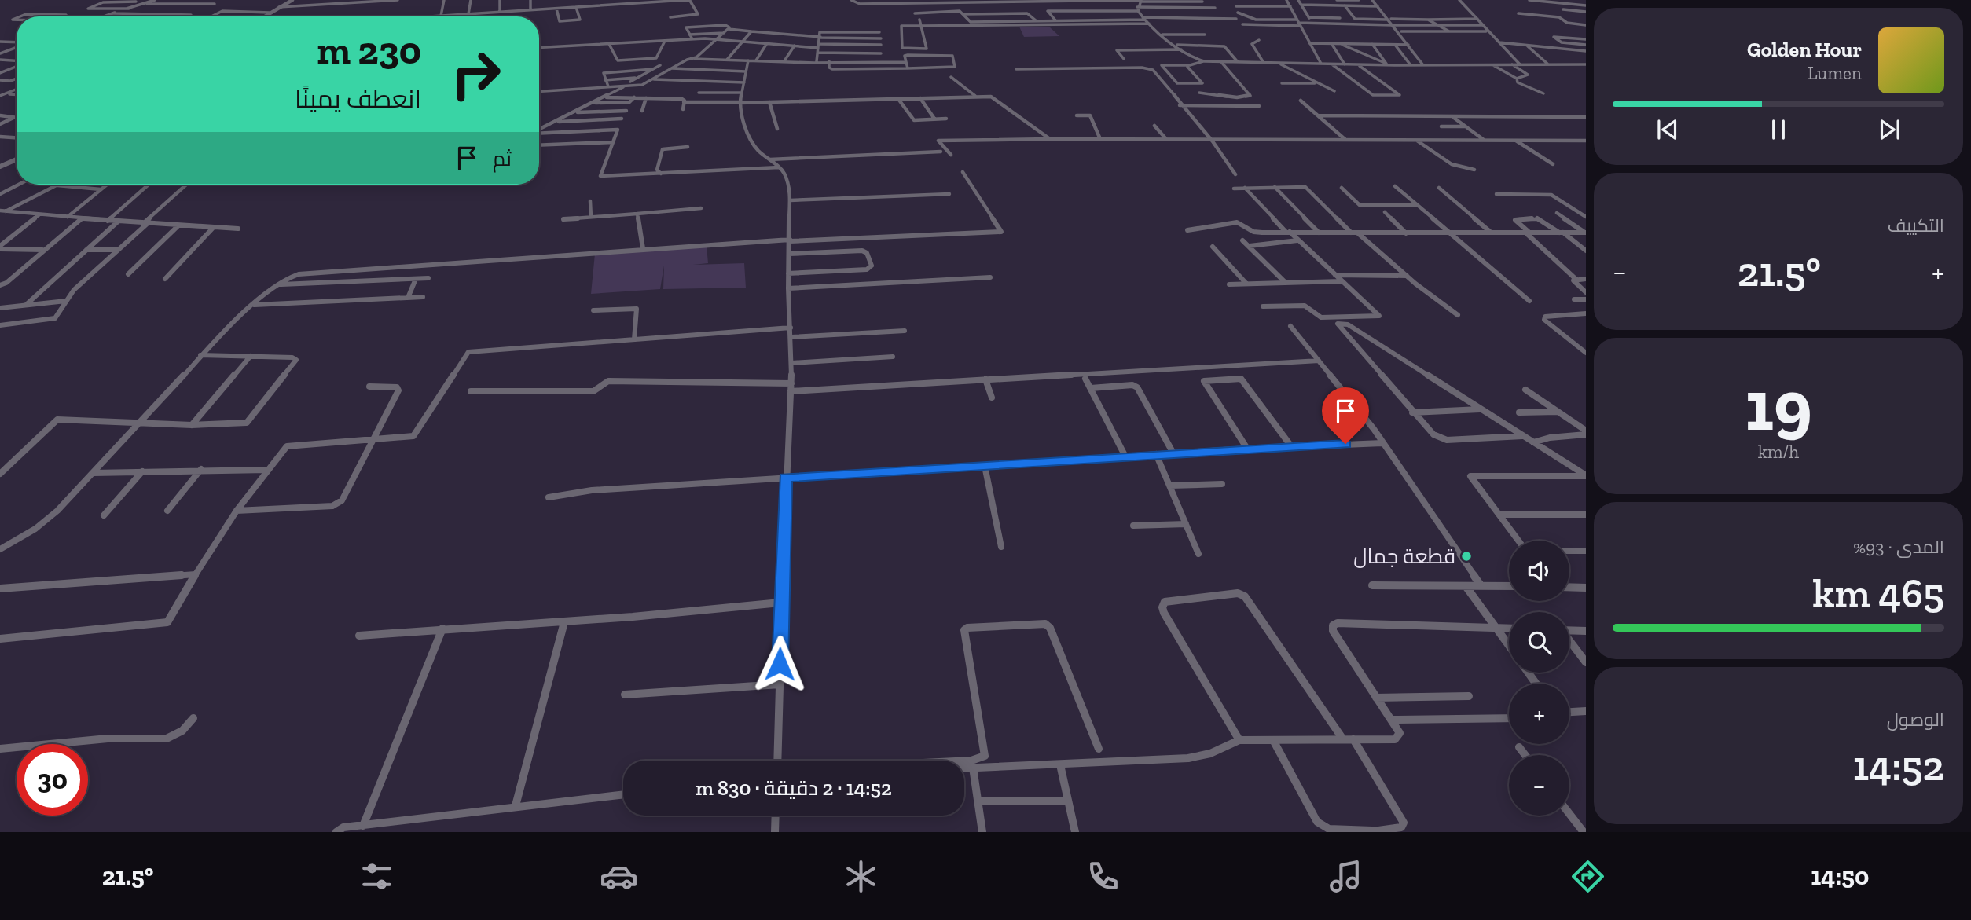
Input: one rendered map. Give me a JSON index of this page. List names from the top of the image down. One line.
{"places":["قطعة جمال"],"page":{"turn":["230 m","انعطف يمينًا"],"song":["Golden Hour","Lumen"],"then":"ثم","tile":["التكييف",["19","km/h"],["المدى · 93%","465 km"],["الوصول","14:52"]],"heat":["−","21.5°","+"],"map_buttons":["+","−"],"limit":"30","trip":"14:52 · 2 دقيقة · 830 m","tabs":["14:50","21.5°"]}}
